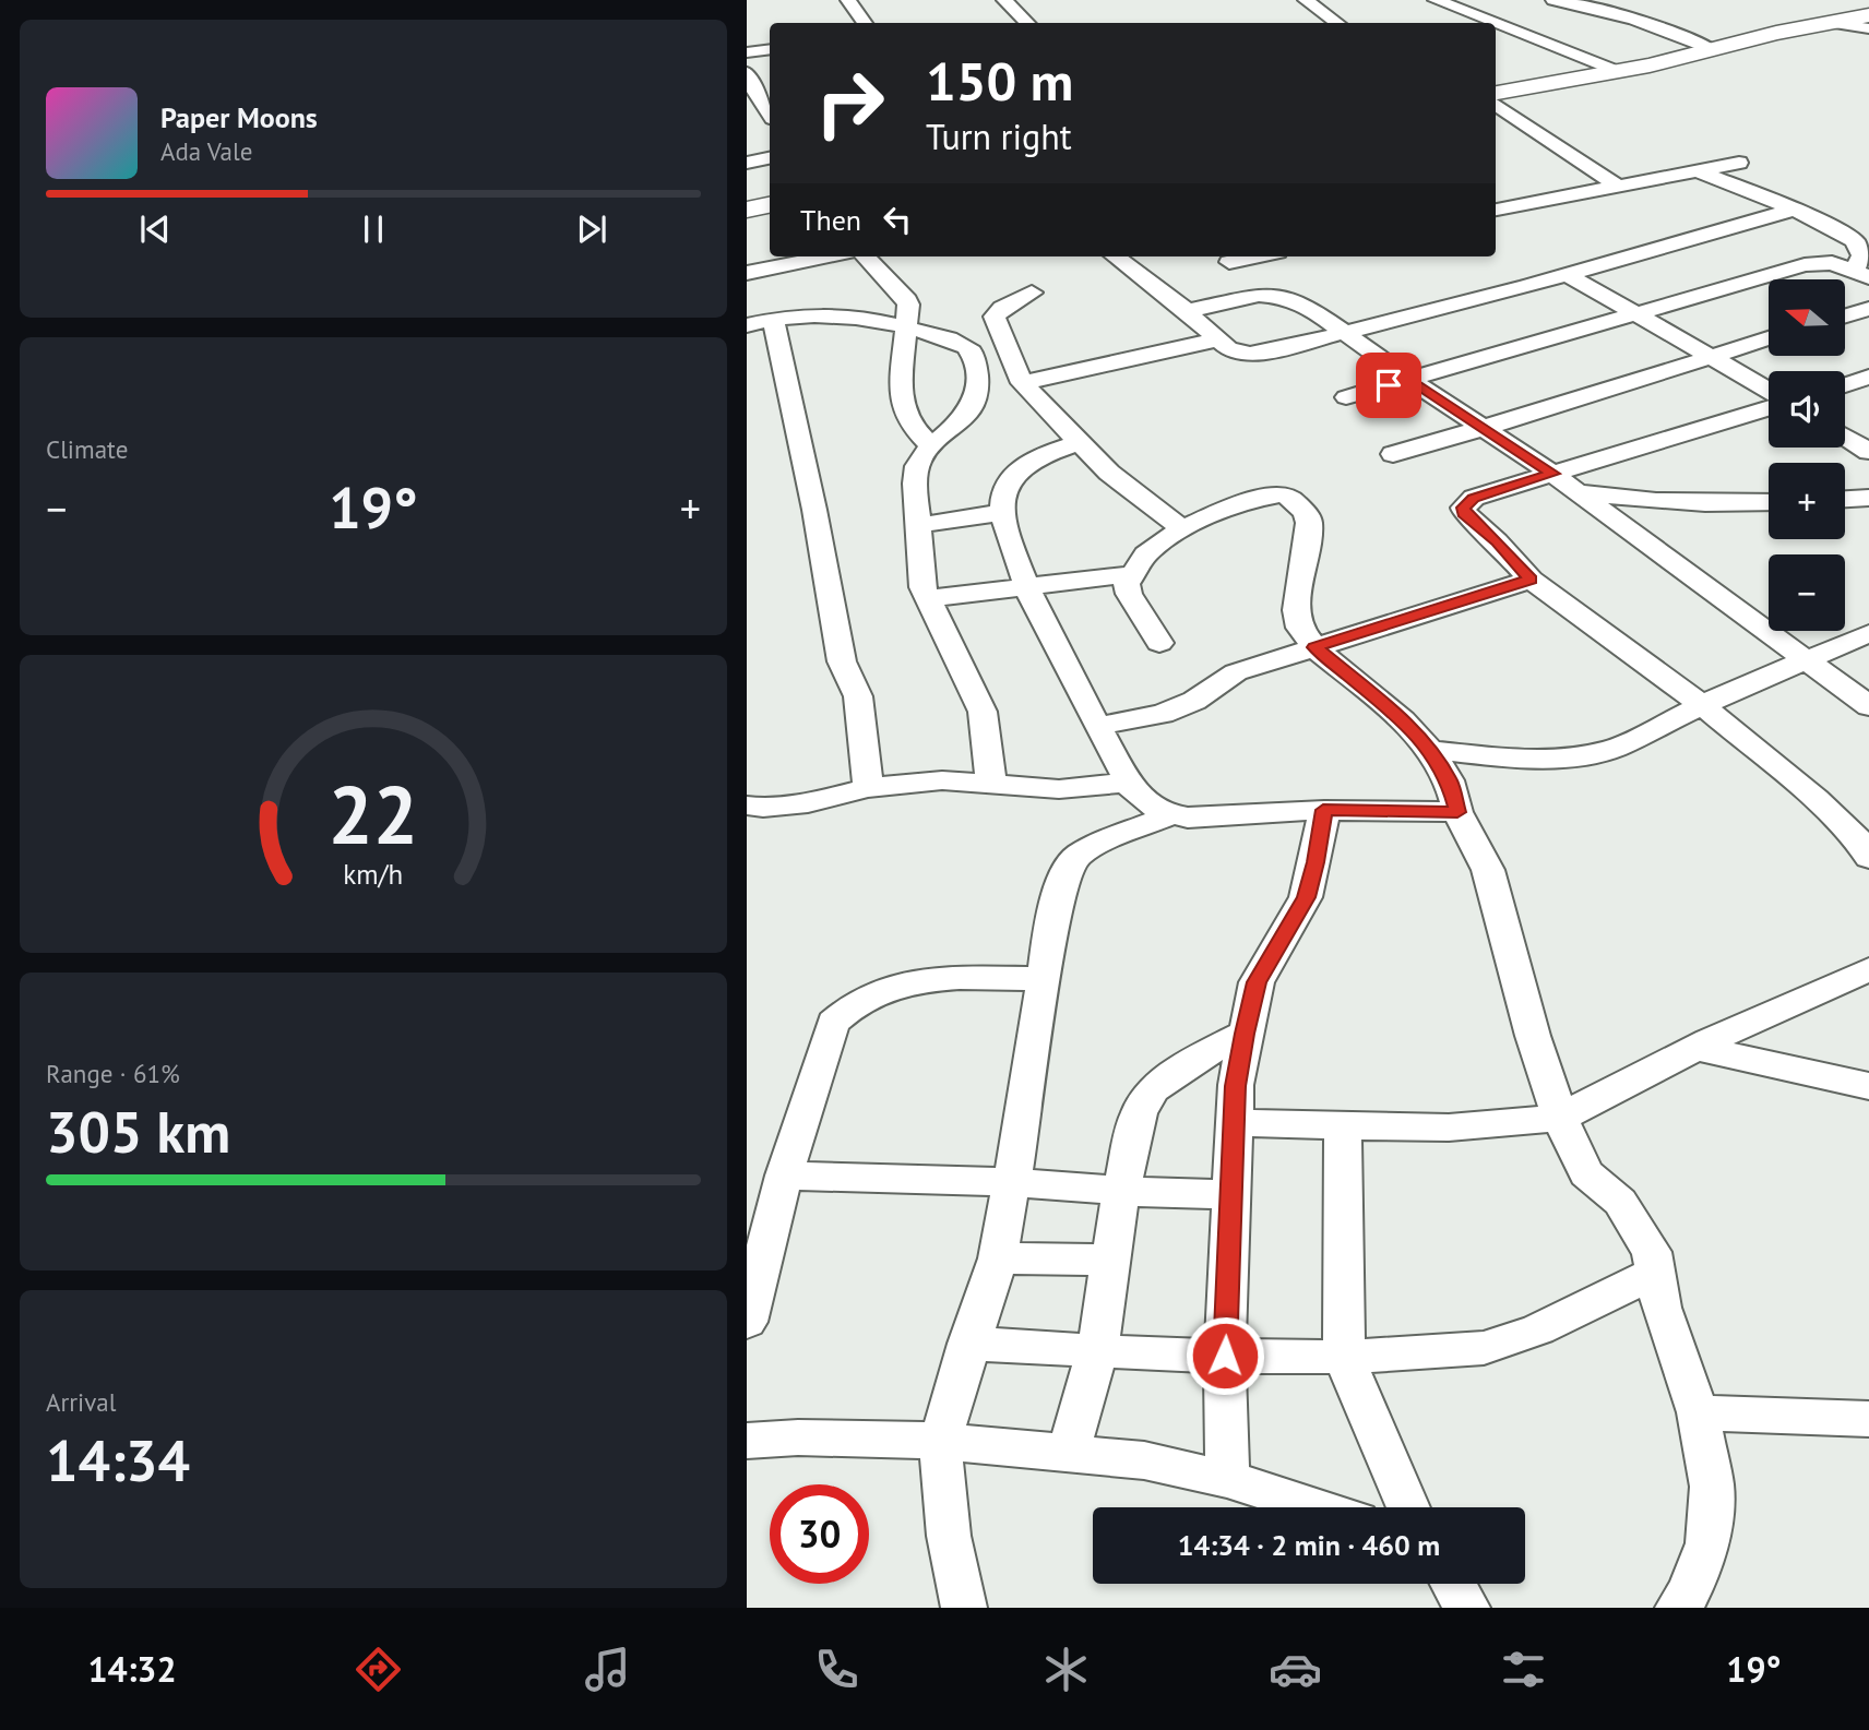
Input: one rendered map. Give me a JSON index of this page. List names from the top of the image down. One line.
{"north":"left","page":{"turn":["150 m","Turn right"],"song":["Paper Moons","Ada Vale"],"then":"Then","map_buttons":["+","−"],"tile":["Climate",["Range · 61%","305 km"],["Arrival","14:34"]],"heat":["−","19°","+"],"limit":"30","trip":"14:34 · 2 min · 460 m","tabs":["14:32","19°"],"gauge":["22","km/h"]}}
